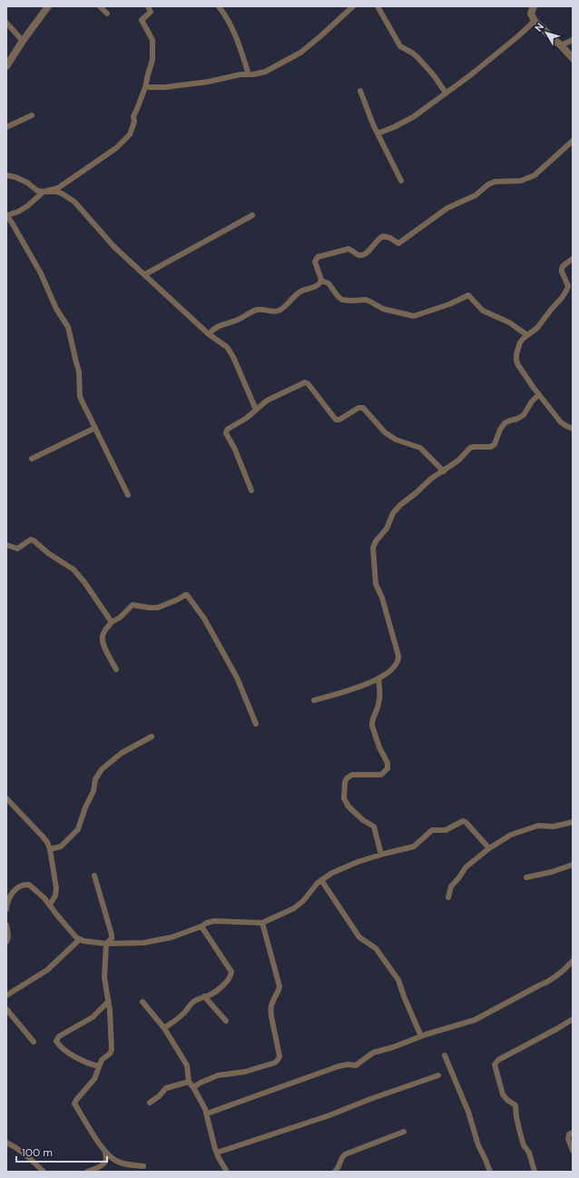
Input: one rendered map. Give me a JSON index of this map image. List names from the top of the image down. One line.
{"scale_bar":"100 m","north":"top left"}
